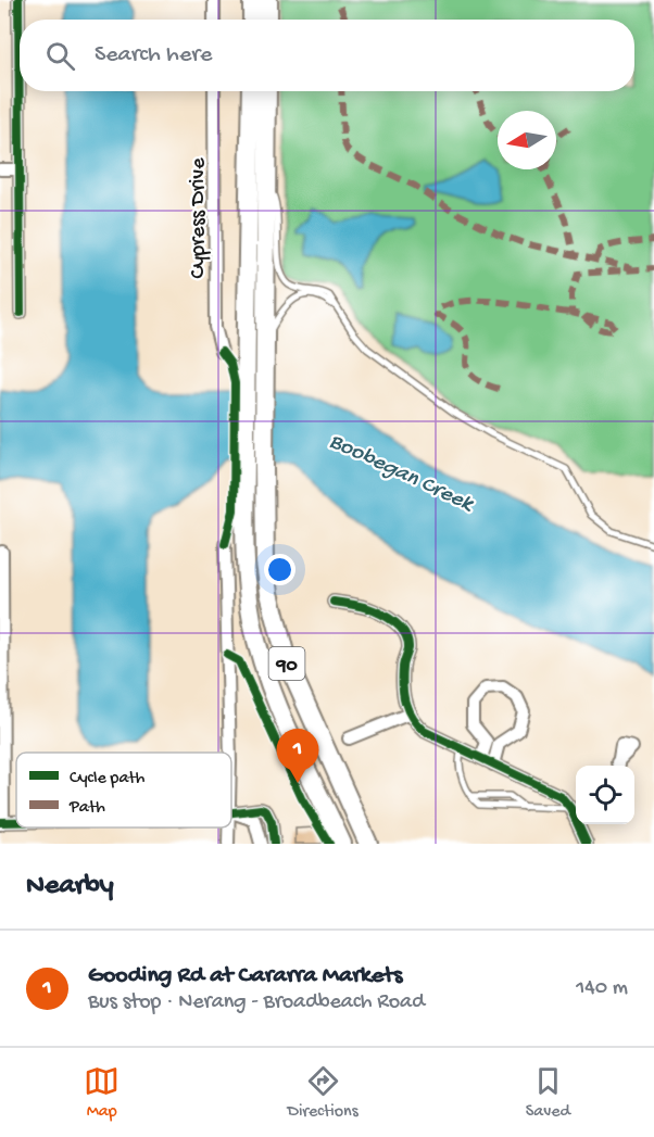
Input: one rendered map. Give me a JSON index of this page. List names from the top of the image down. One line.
{"streets":{"main road":["90"],"street":["Cypress Drive"]},"water":["Boobegan Creek"],"legend":["Cycle path","Path"],"north":"left","page":{"search":"Search here","pins":"1","heading":"Nearby","list":[{"mark":"1","name":"Gooding Rd at Cararra Markets","note":"Bus stop · Nerang - Broadbeach Road","value":"140 m"}],"nav":["Map","Directions","Saved"]}}
